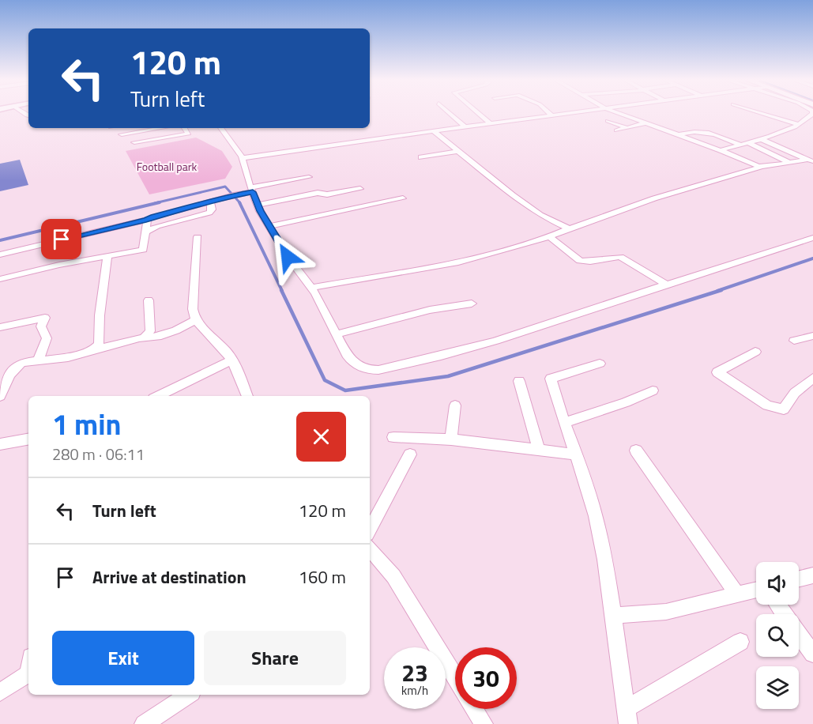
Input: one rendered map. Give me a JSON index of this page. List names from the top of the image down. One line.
{"parks":["Football park"],"page":{"turn":["120 m","Turn left"],"heading":["1 min","280 m · 06:11"],"list":[{"name":"Turn left","value":"120 m"},{"name":"Arrive at destination","value":"160 m"}],"buttons":["Exit","Share"],"speed":"23 km/h","limit":"30"}}
